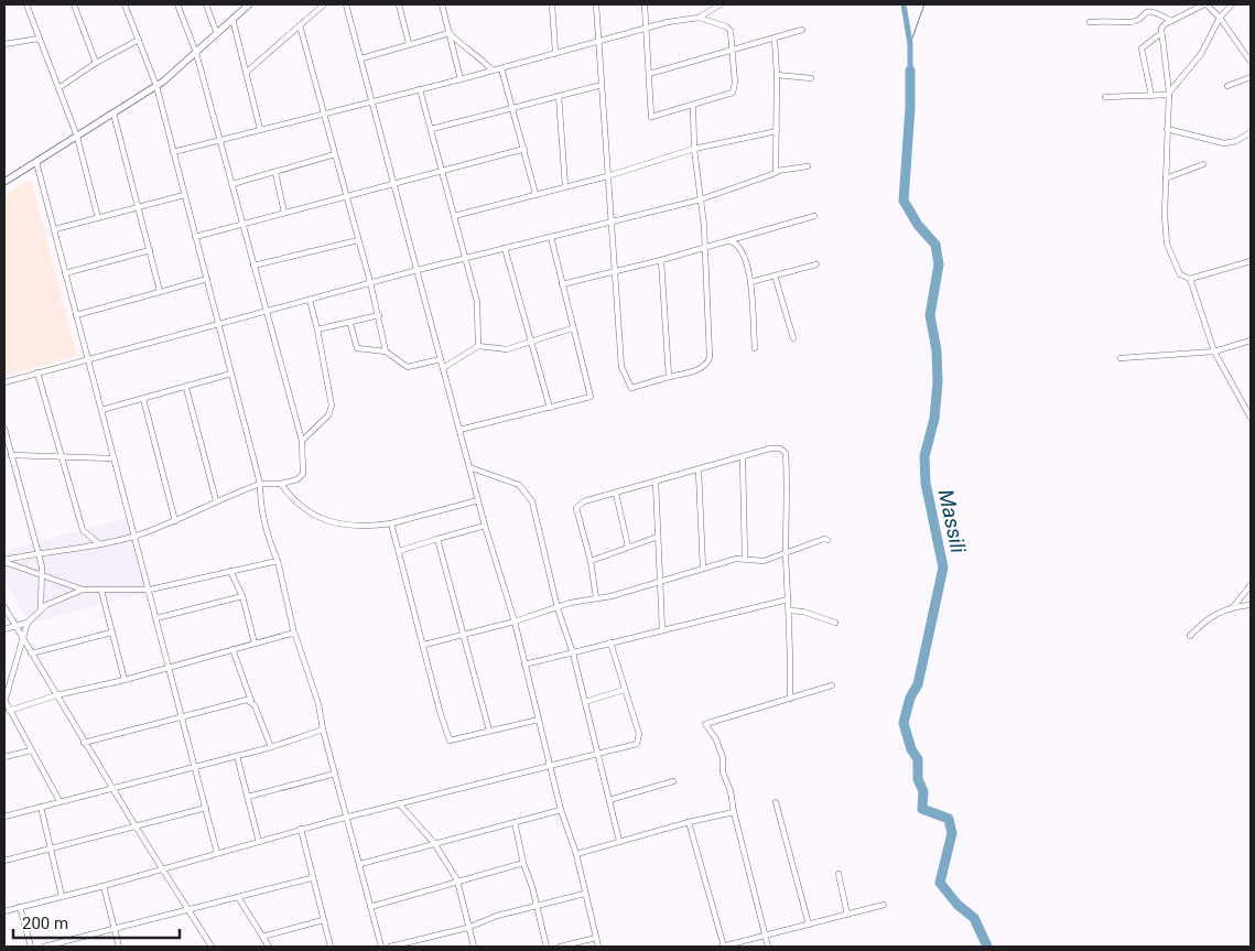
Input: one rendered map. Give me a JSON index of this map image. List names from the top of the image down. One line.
{"water":["Massili"],"scale_bar":"200 m"}
